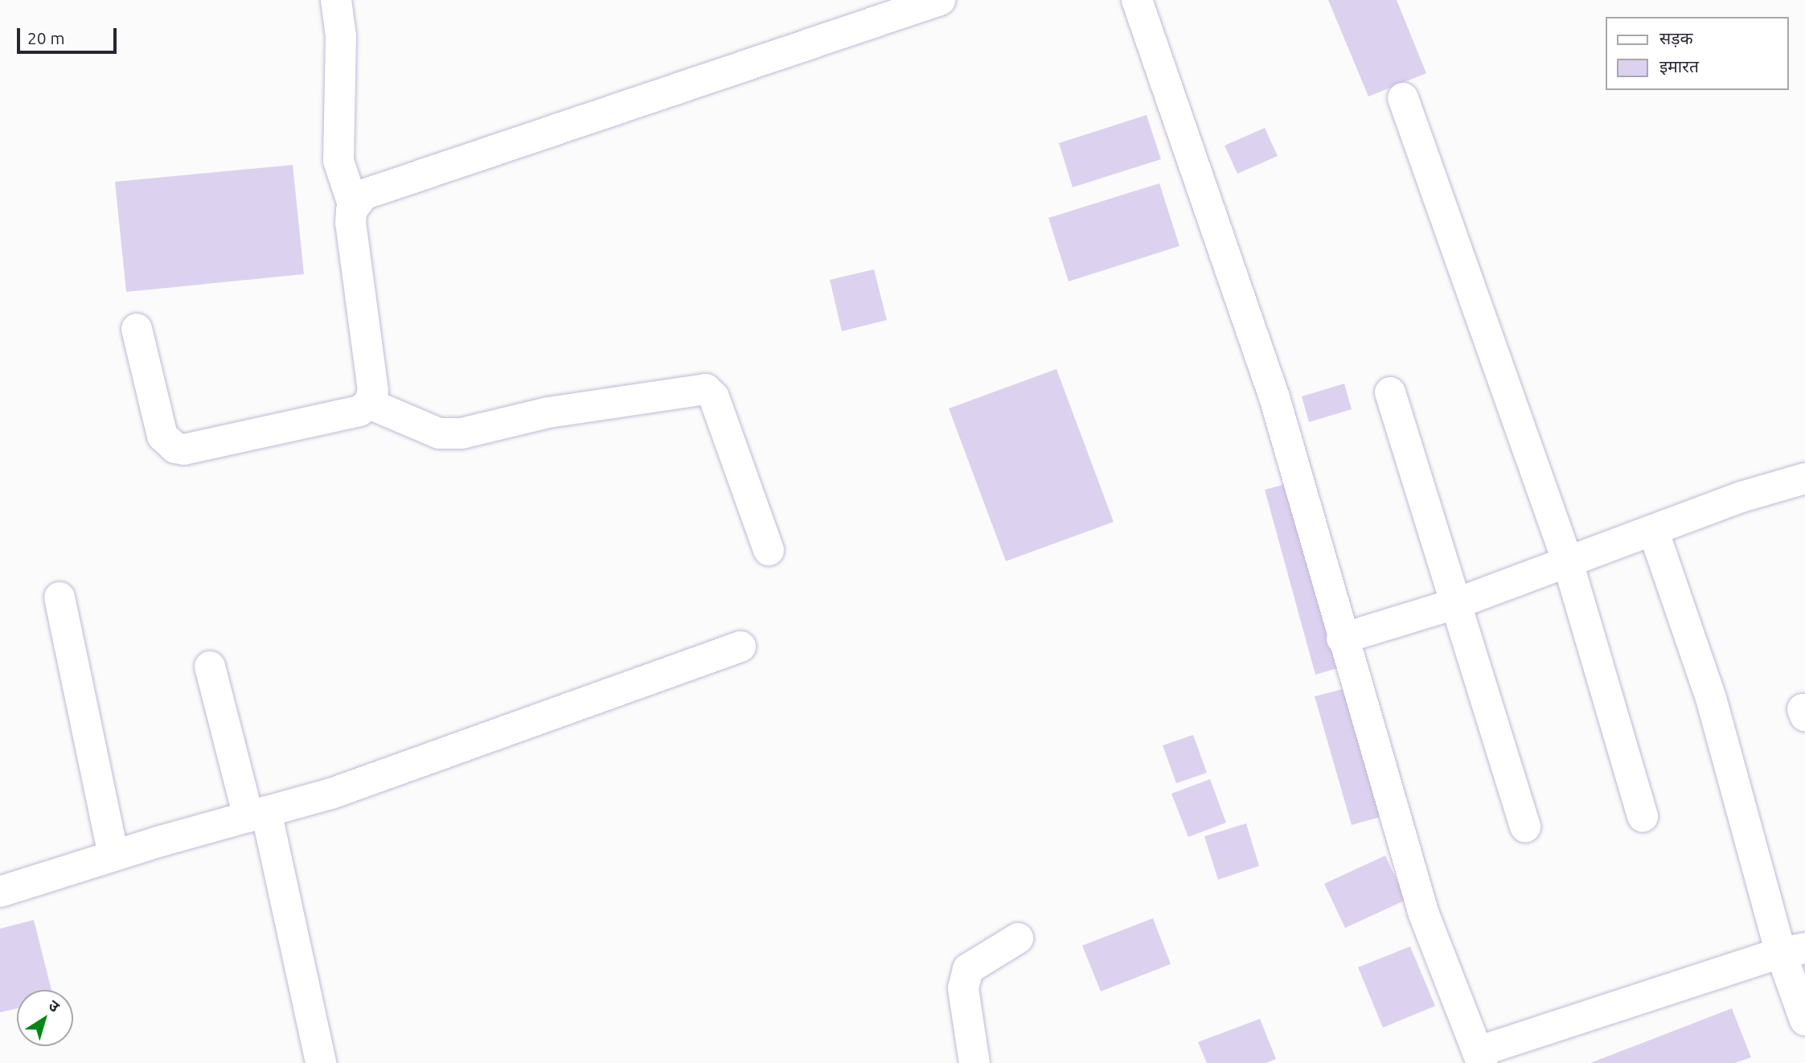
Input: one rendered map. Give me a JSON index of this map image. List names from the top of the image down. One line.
{"legend":["सड़क","इमारत"],"scale_bar":"20 m","north":"top right"}
